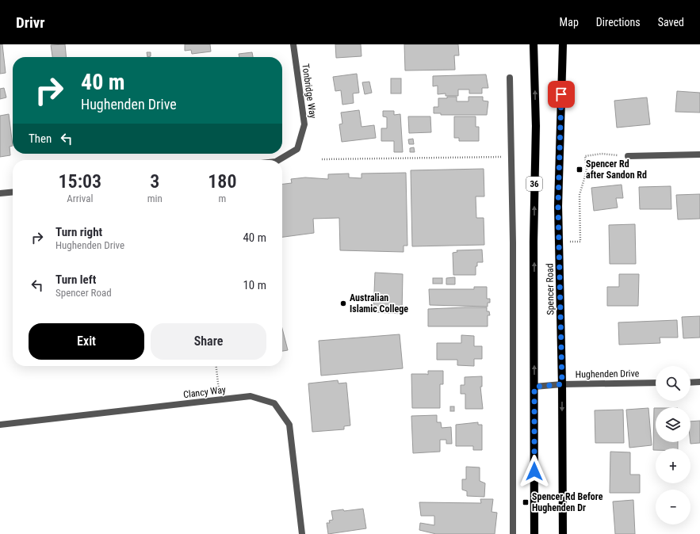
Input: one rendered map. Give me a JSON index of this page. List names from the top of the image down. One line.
{"streets":{"main road":["36","Spencer Road"],"street":["Tonbridge Way","Hughenden Drive","Clancy Way"]},"crossings":[["Spencer Road","Hughenden Drive"]],"places":{"transit":["Spencer Rd after Sandon Rd","Spencer Rd Before Hughenden Dr"],"other":["Australian Islamic College"]},"page":{"header":"Drivr","nav":["Map","Directions","Saved"],"turn":["40 m","Hughenden Drive"],"then":"Then","eta":["15:03","Arrival","3","min","180","m"],"list":[{"name":"Turn right","note":"Hughenden Drive","value":"40 m"},{"name":"Turn left","note":"Spencer Road","value":"10 m"}],"buttons":["Exit","Share"],"map_buttons":["+","−"]}}
